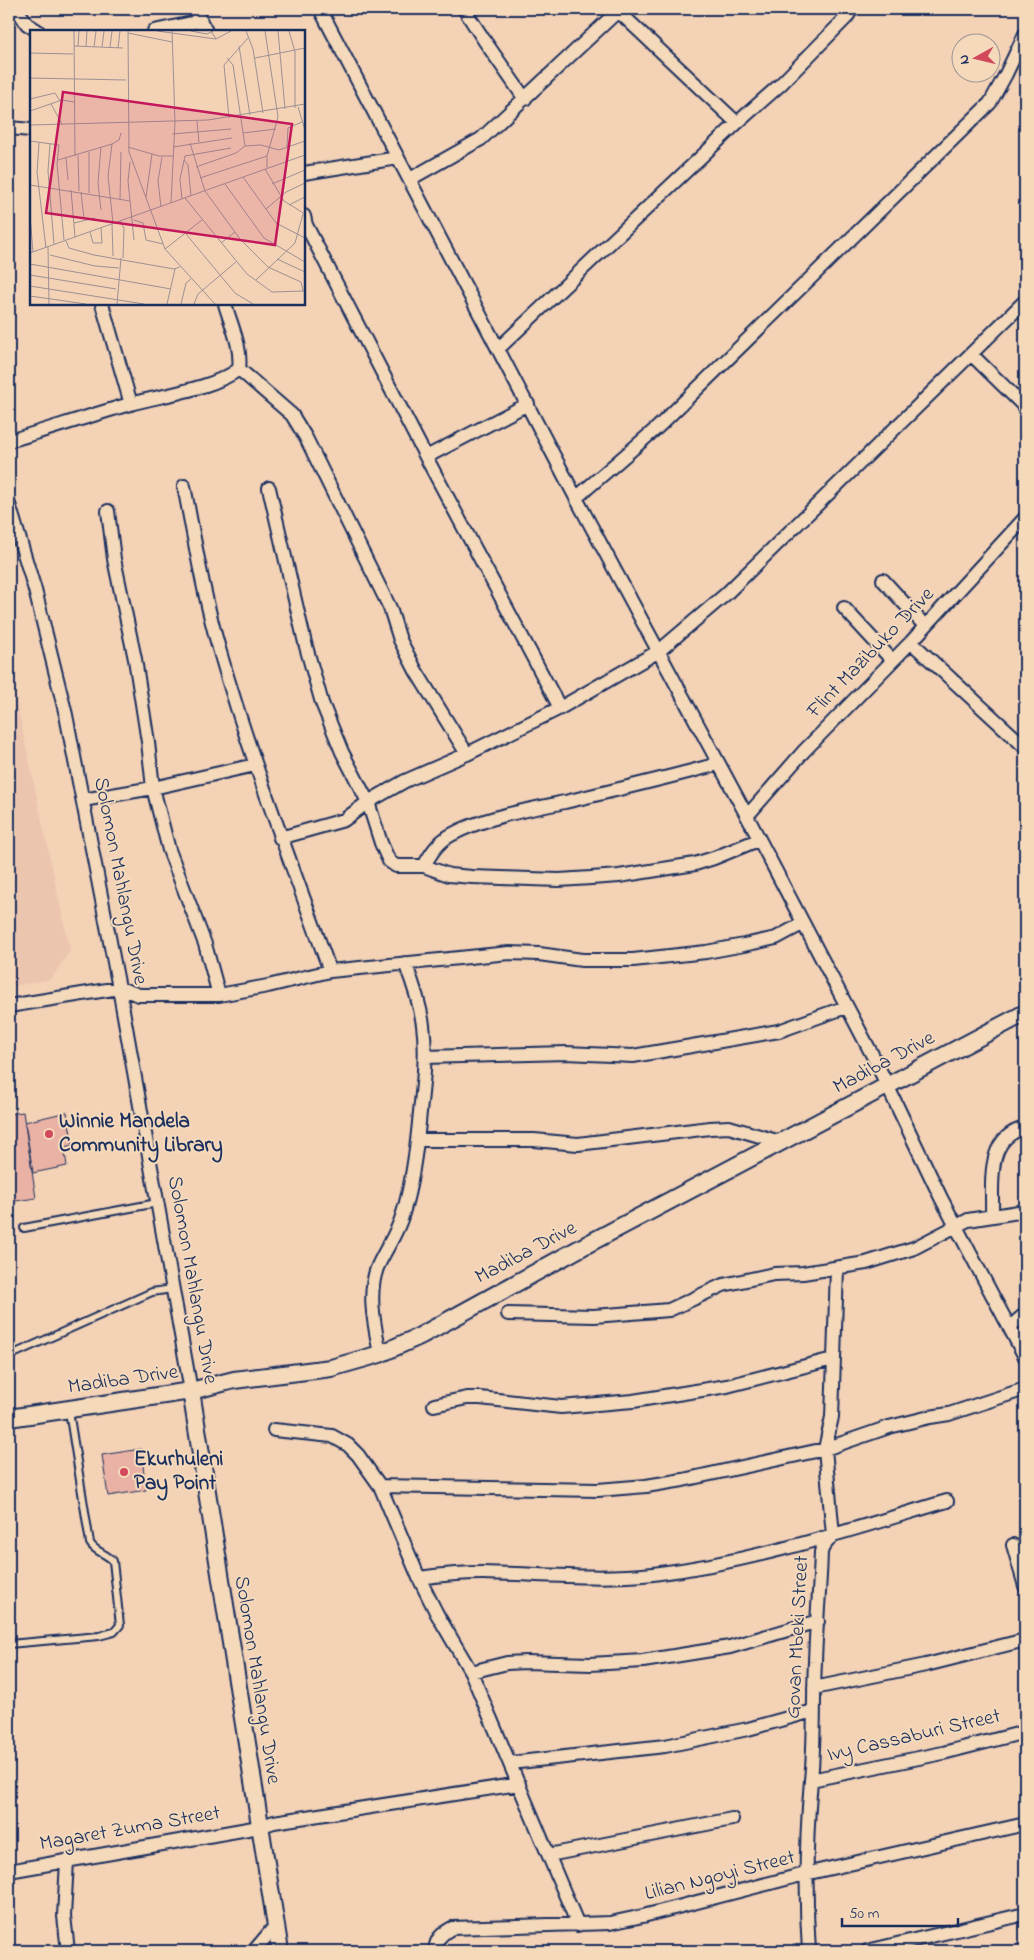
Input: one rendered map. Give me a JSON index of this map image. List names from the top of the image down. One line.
{"streets":{"street":["Flint Mazibuko Drive","Solomon Mahlangu Drive","Madiba Drive","Govan Mbeki Street","Ivy Cassaburi Street","Magaret Zuma Street","Lilian Ngoyi Street"]},"crossings":[["Solomon Mahlangu Drive","Madiba Drive"],["Solomon Mahlangu Drive","Magaret Zuma Street"],["Govan Mbeki Street","Ivy Cassaburi Street"],["Govan Mbeki Street","Lilian Ngoyi Street"]],"places":["Winnie Mandela Community Library","Ekurhuleni Pay Point"],"scale_bar":"50 m","north":"left"}
